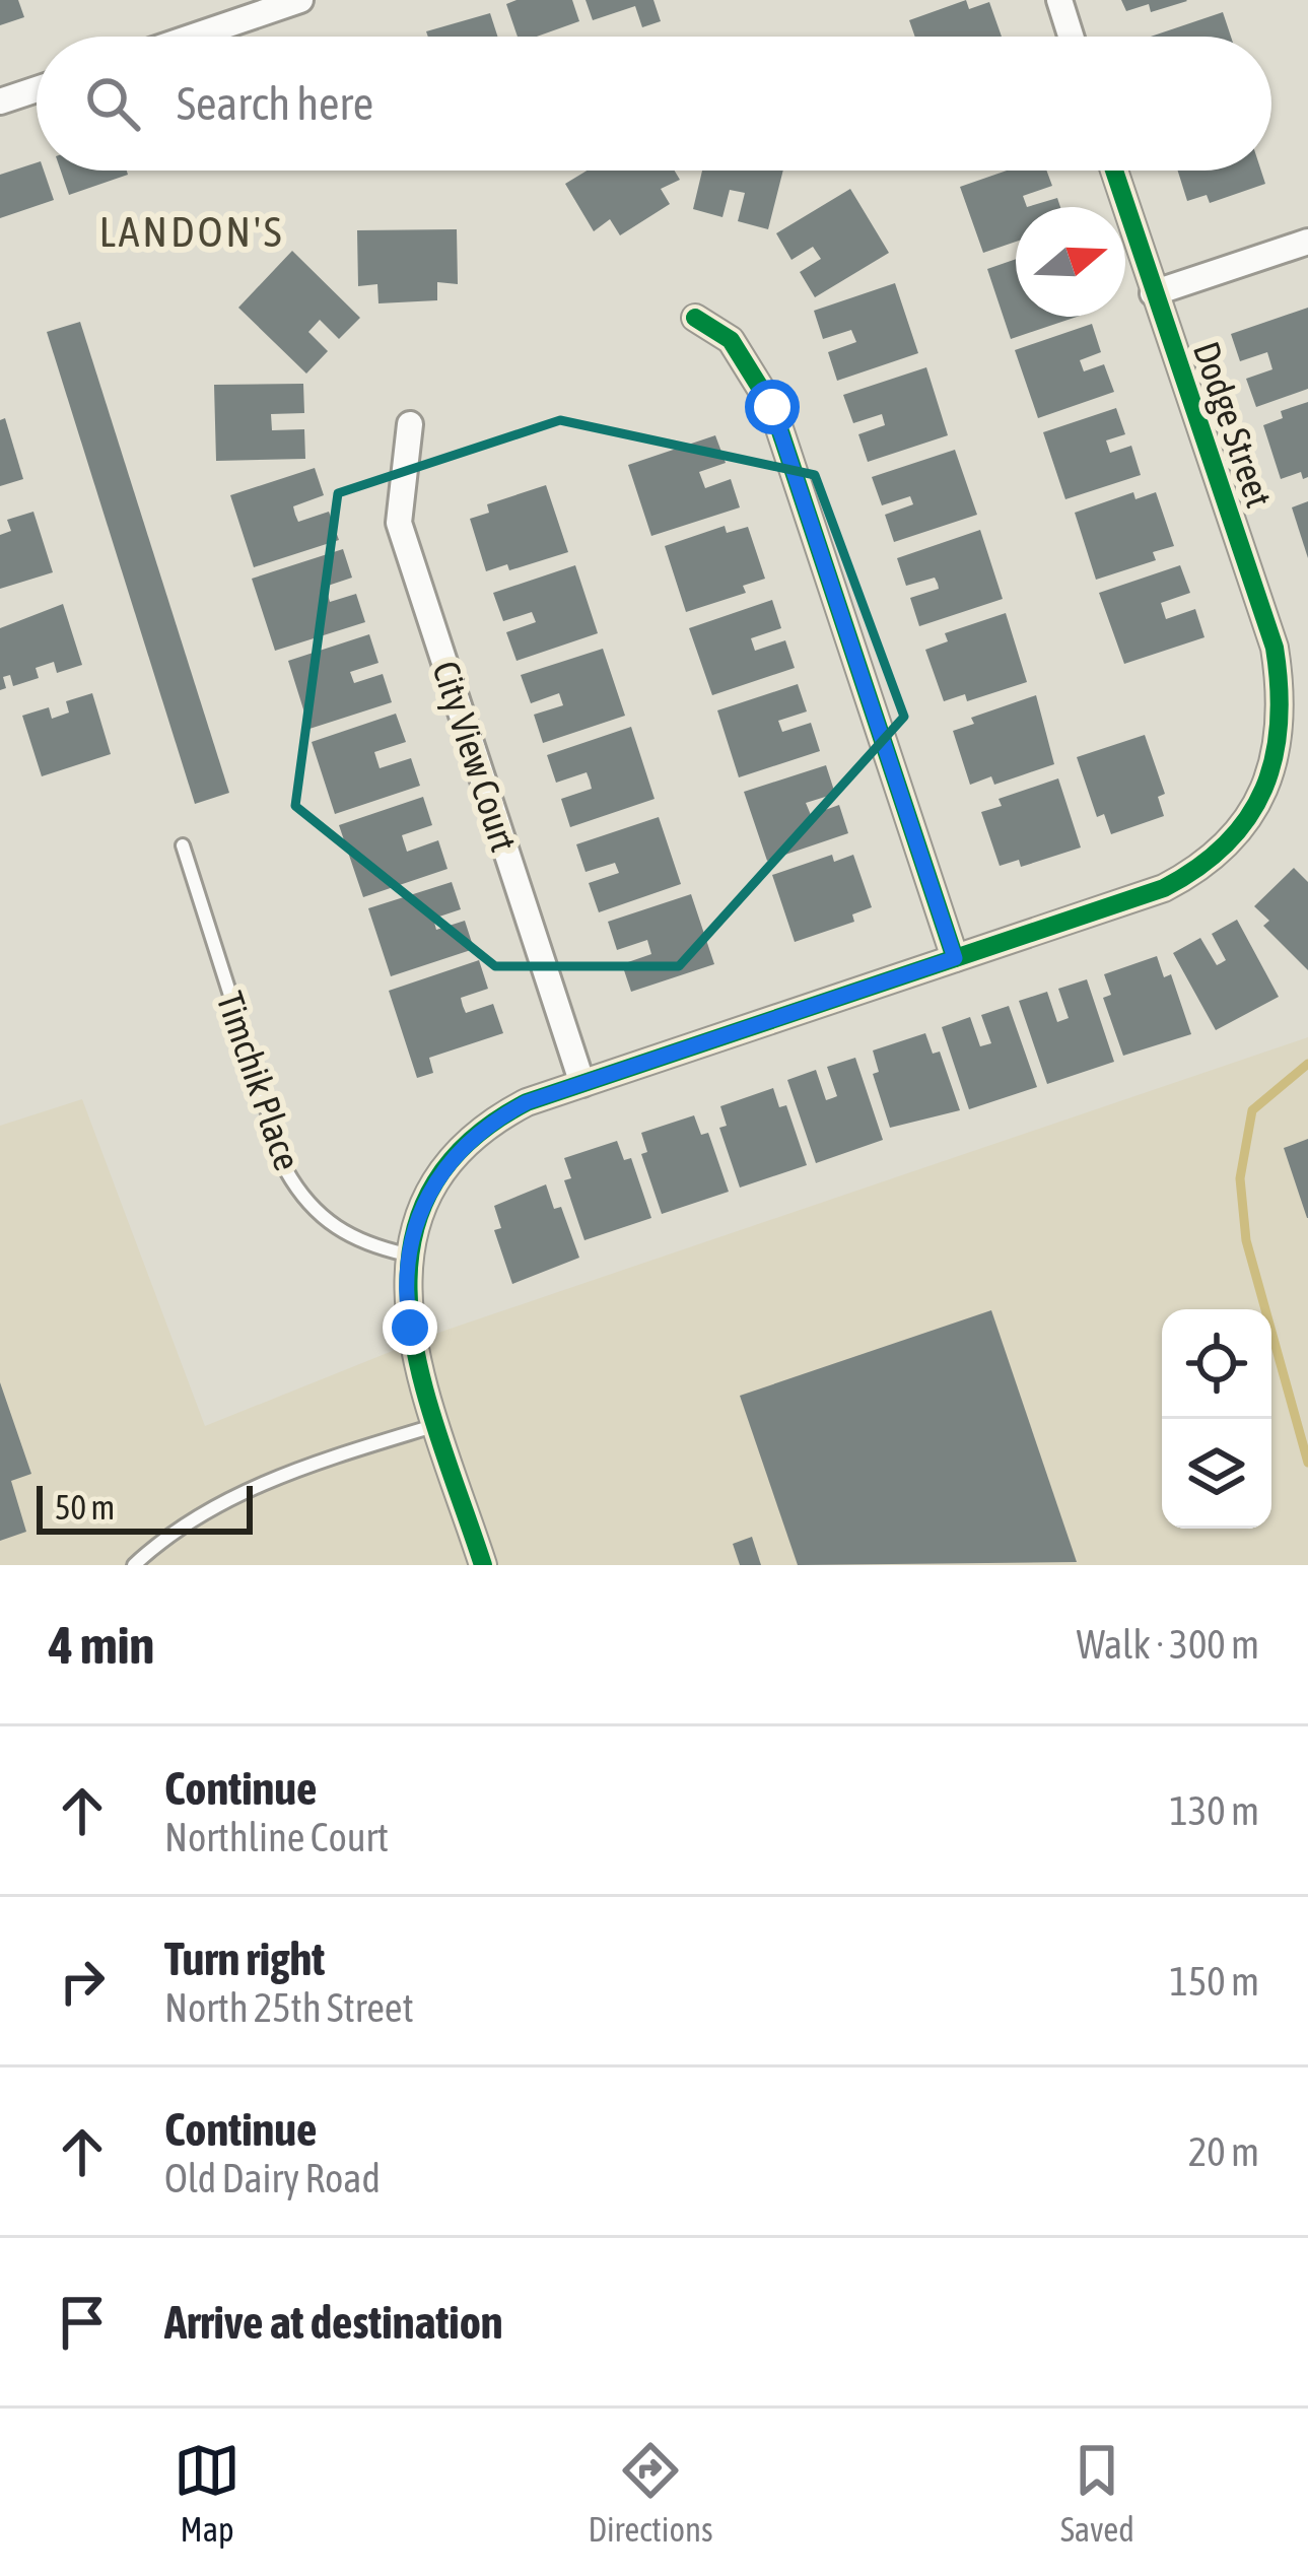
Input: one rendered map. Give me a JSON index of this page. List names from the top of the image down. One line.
{"streets":{"street":["Dodge Street","City View Court"],"lane":["Timchik Place"]},"crossings":[["Dodge Street","City View Court"],["Dodge Street","Timchik Place"]],"districts":["LANDON'S"],"scale_bar":"50 m","north":"right","page":{"search":"Search here","scale":"50 m","heading":["4 min","Walk · 300 m"],"list":[["Continue","Northline Court","130 m"],["Turn right","North 25th Street","150 m"],["Continue","Old Dairy Road","20 m"],"Arrive at destination"],"nav":["Map","Directions","Saved"]}}
